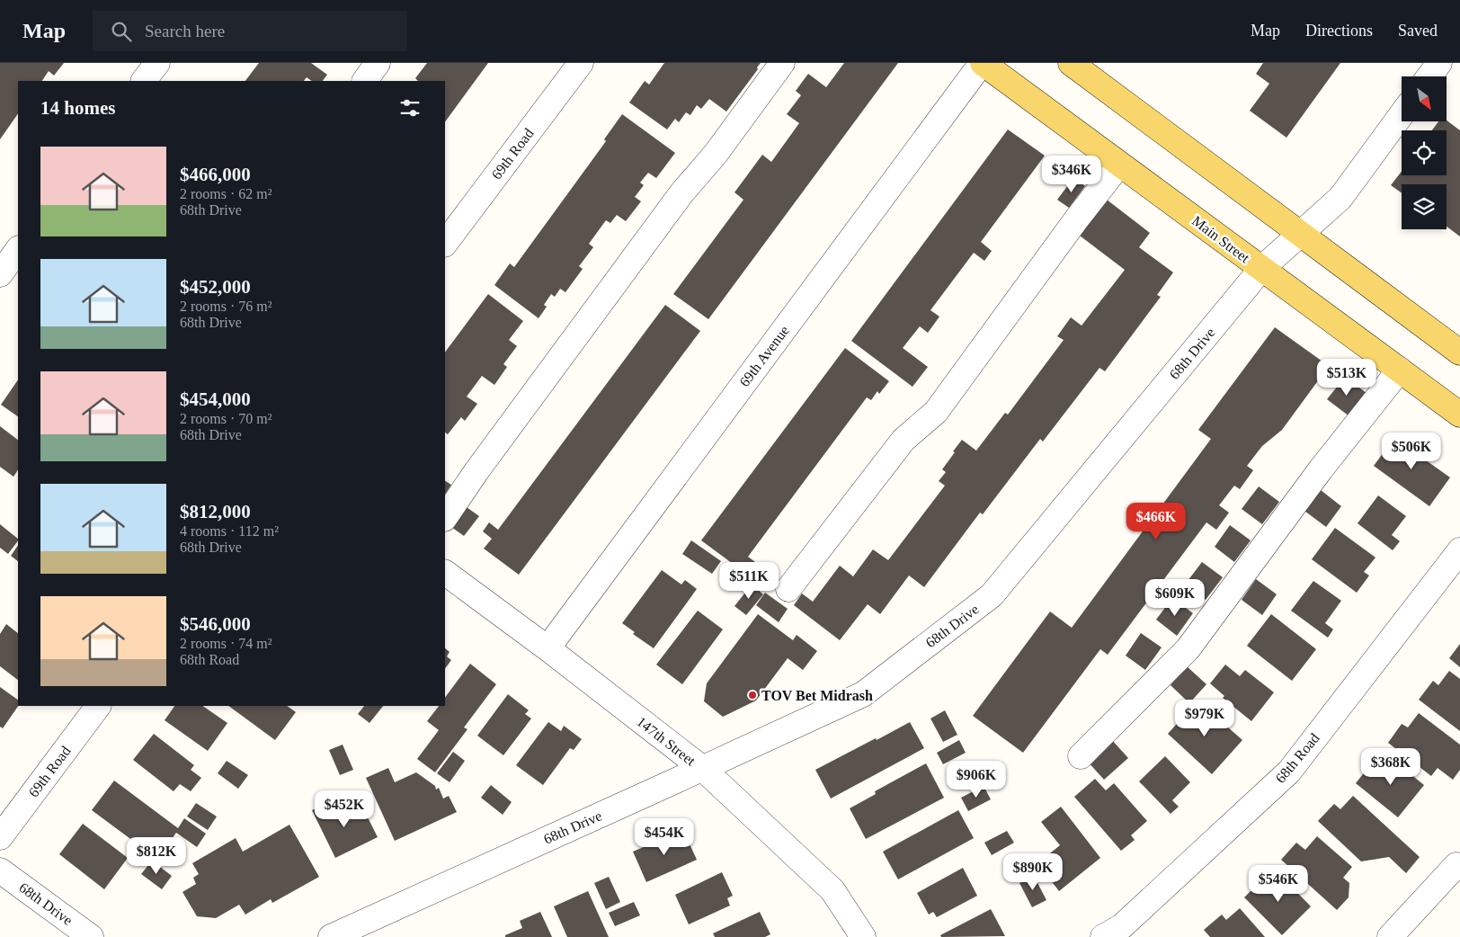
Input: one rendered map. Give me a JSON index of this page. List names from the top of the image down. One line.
{"streets":{"main road":["Main Street"],"street":["69th Road","68th Drive","69th Avenue","147th Street","68th Road"]},"crossings":[["Main Street","68th Drive"],["Main Street","69th Avenue"],["68th Drive","147th Street"],["69th Avenue","147th Street"]],"places":["TOV Bet Midrash"],"north":"bottom right","page":{"header":"Map","search":"Search here","nav":["Map","Directions","Saved"],"heading":"14 homes","list":[{"name":"$466,000","note":"2 rooms · 62 m² · 68th Drive"},{"name":"$452,000","note":"2 rooms · 76 m² · 68th Drive"},{"name":"$454,000","note":"2 rooms · 70 m² · 68th Drive"},{"name":"$812,000","note":"4 rooms · 112 m² · 68th Drive"},{"name":"$546,000","note":"2 rooms · 74 m² · 68th Road"}],"price":["$346K","$513K","$506K","$466K","$511K","$609K","$979K","$368K","$906K","$452K","$454K","$812K","$890K","$546K"]}}
